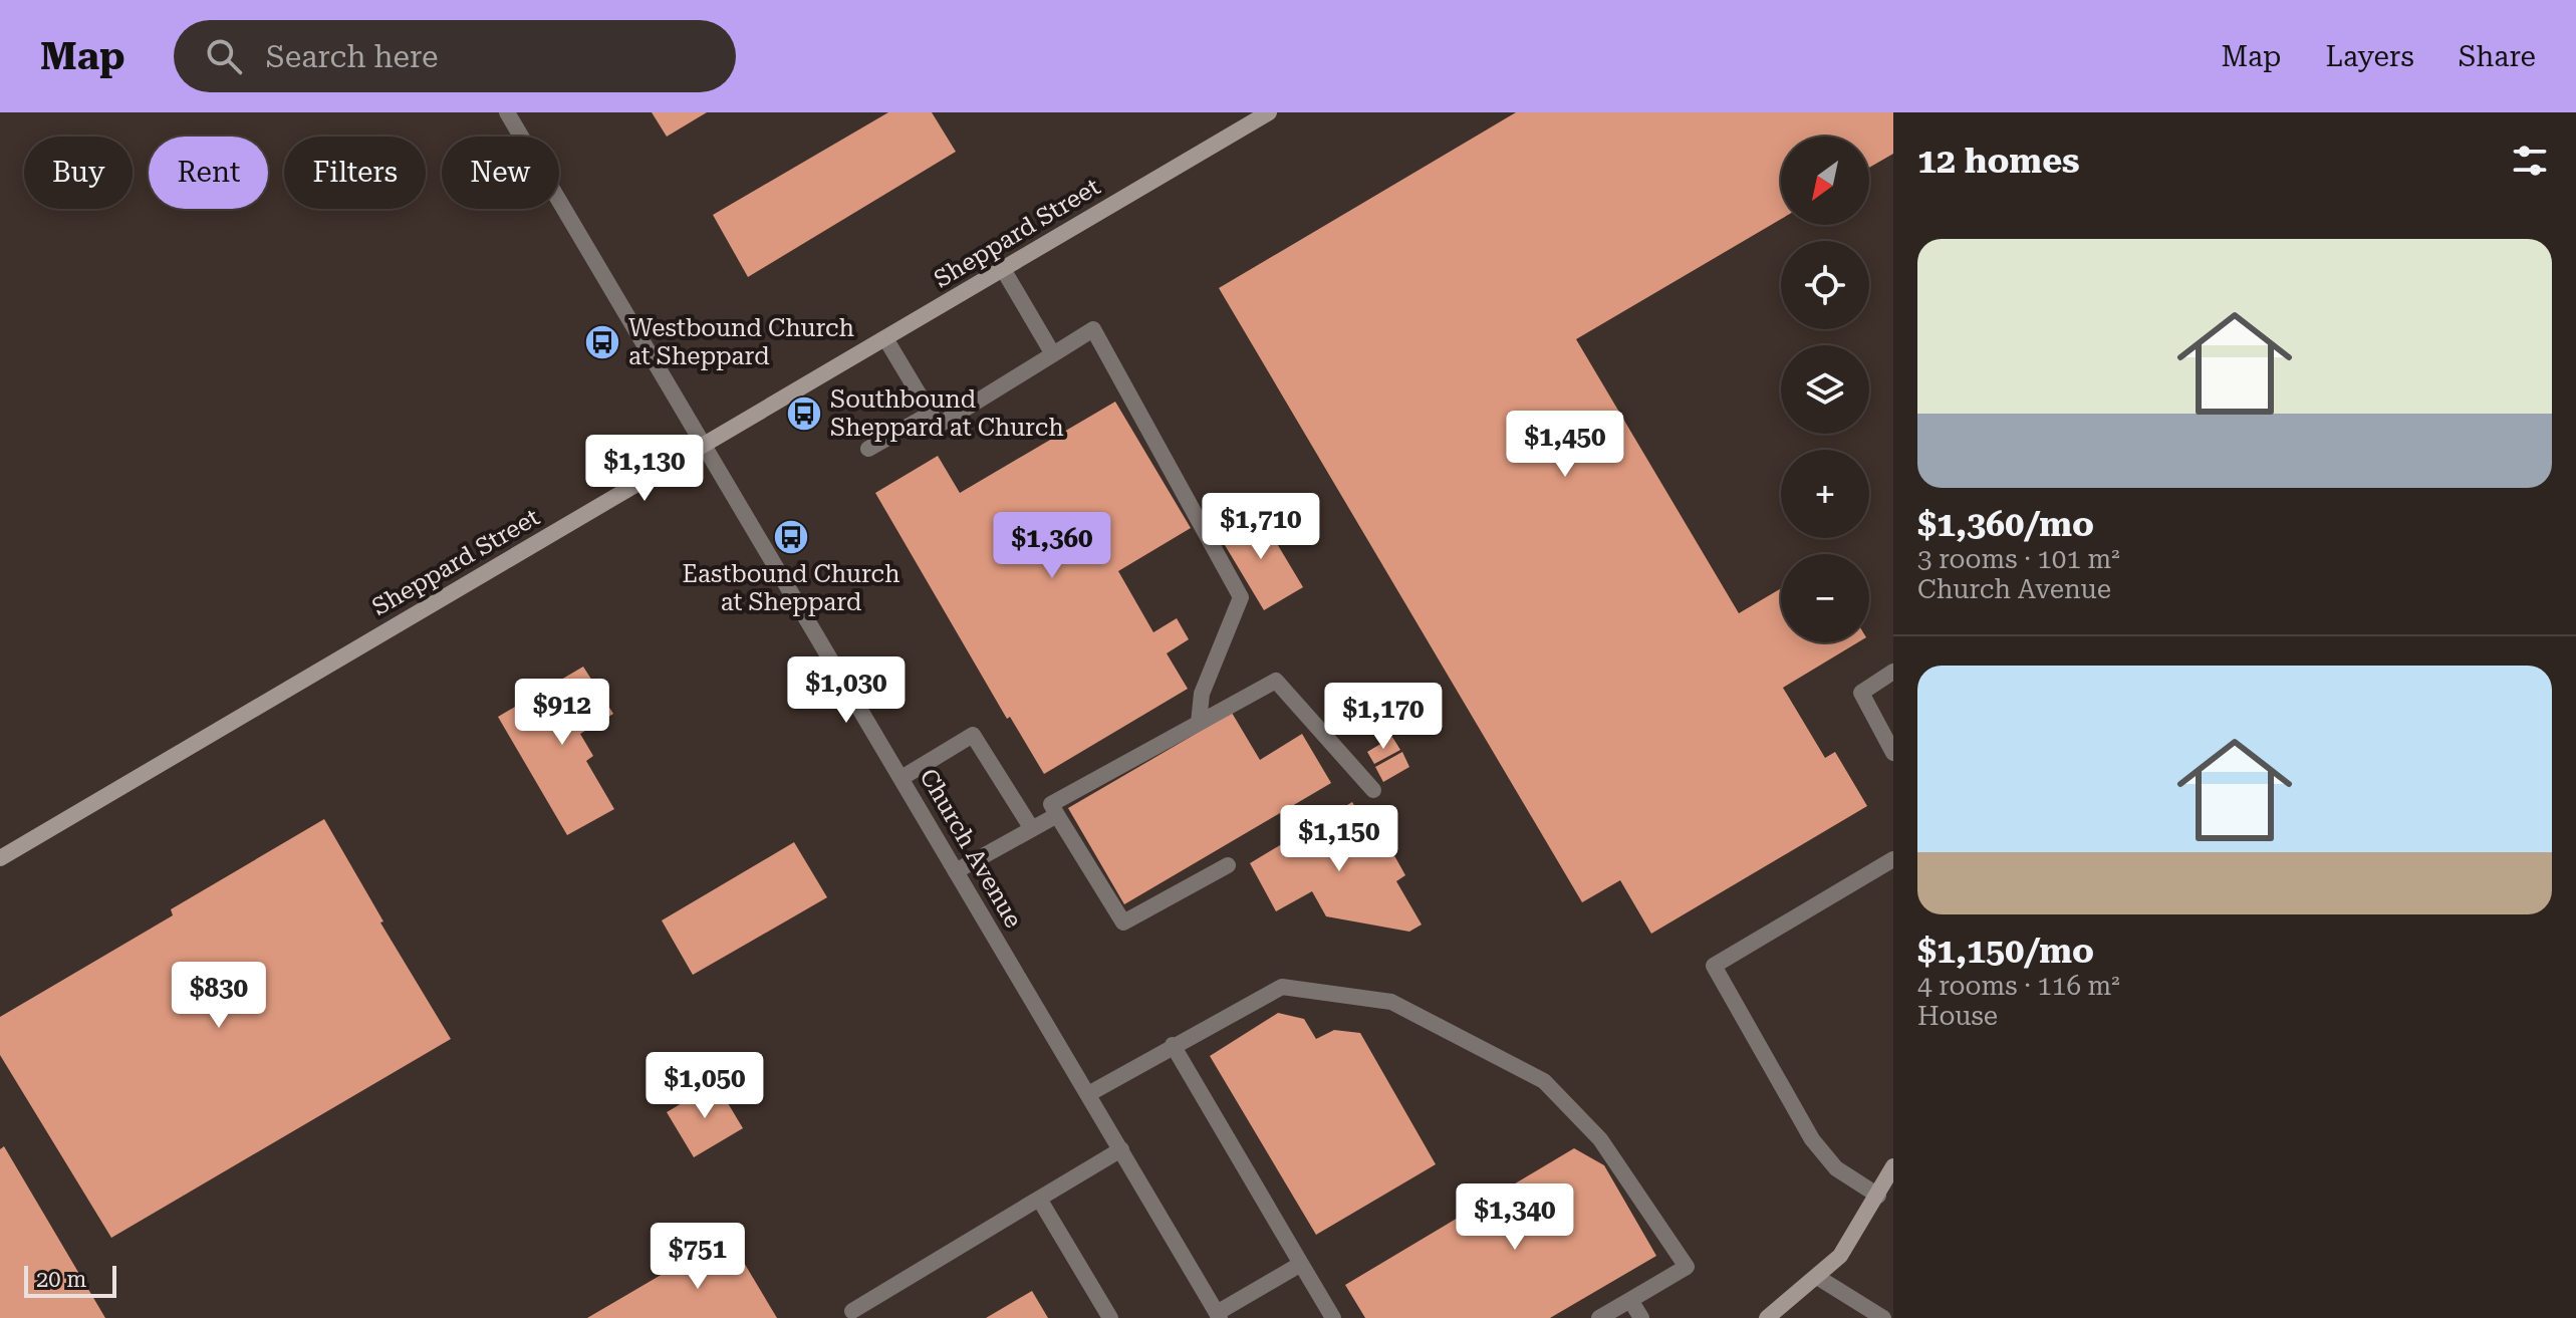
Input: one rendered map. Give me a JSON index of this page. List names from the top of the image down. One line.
{"streets":{"street":["Sheppard Street","Church Avenue"]},"crossings":[["Sheppard Street","Church Avenue"]],"places":{"bus stop":["Westbound Church at Sheppard","Southbound Sheppard at Church","Eastbound Church at Sheppard"]},"scale_bar":"20 m","north":"bottom left","page":{"header":"Map","search":"Search here","nav":["Map","Layers","Share"],"heading":"12 homes","map_buttons":["+","−"],"chip":["Buy","Rent","Filters","New"],"list":[{"name":"$1,360/mo","note":"3 rooms · 101 m² · Church Avenue"},{"name":"$1,150/mo","note":"4 rooms · 116 m² · House"}],"price":["$1,450","$1,130","$1,710","$1,360","$1,030","$912","$1,170","$1,150","$830","$1,050","$1,340","$751"],"scale":"20 m"}}
